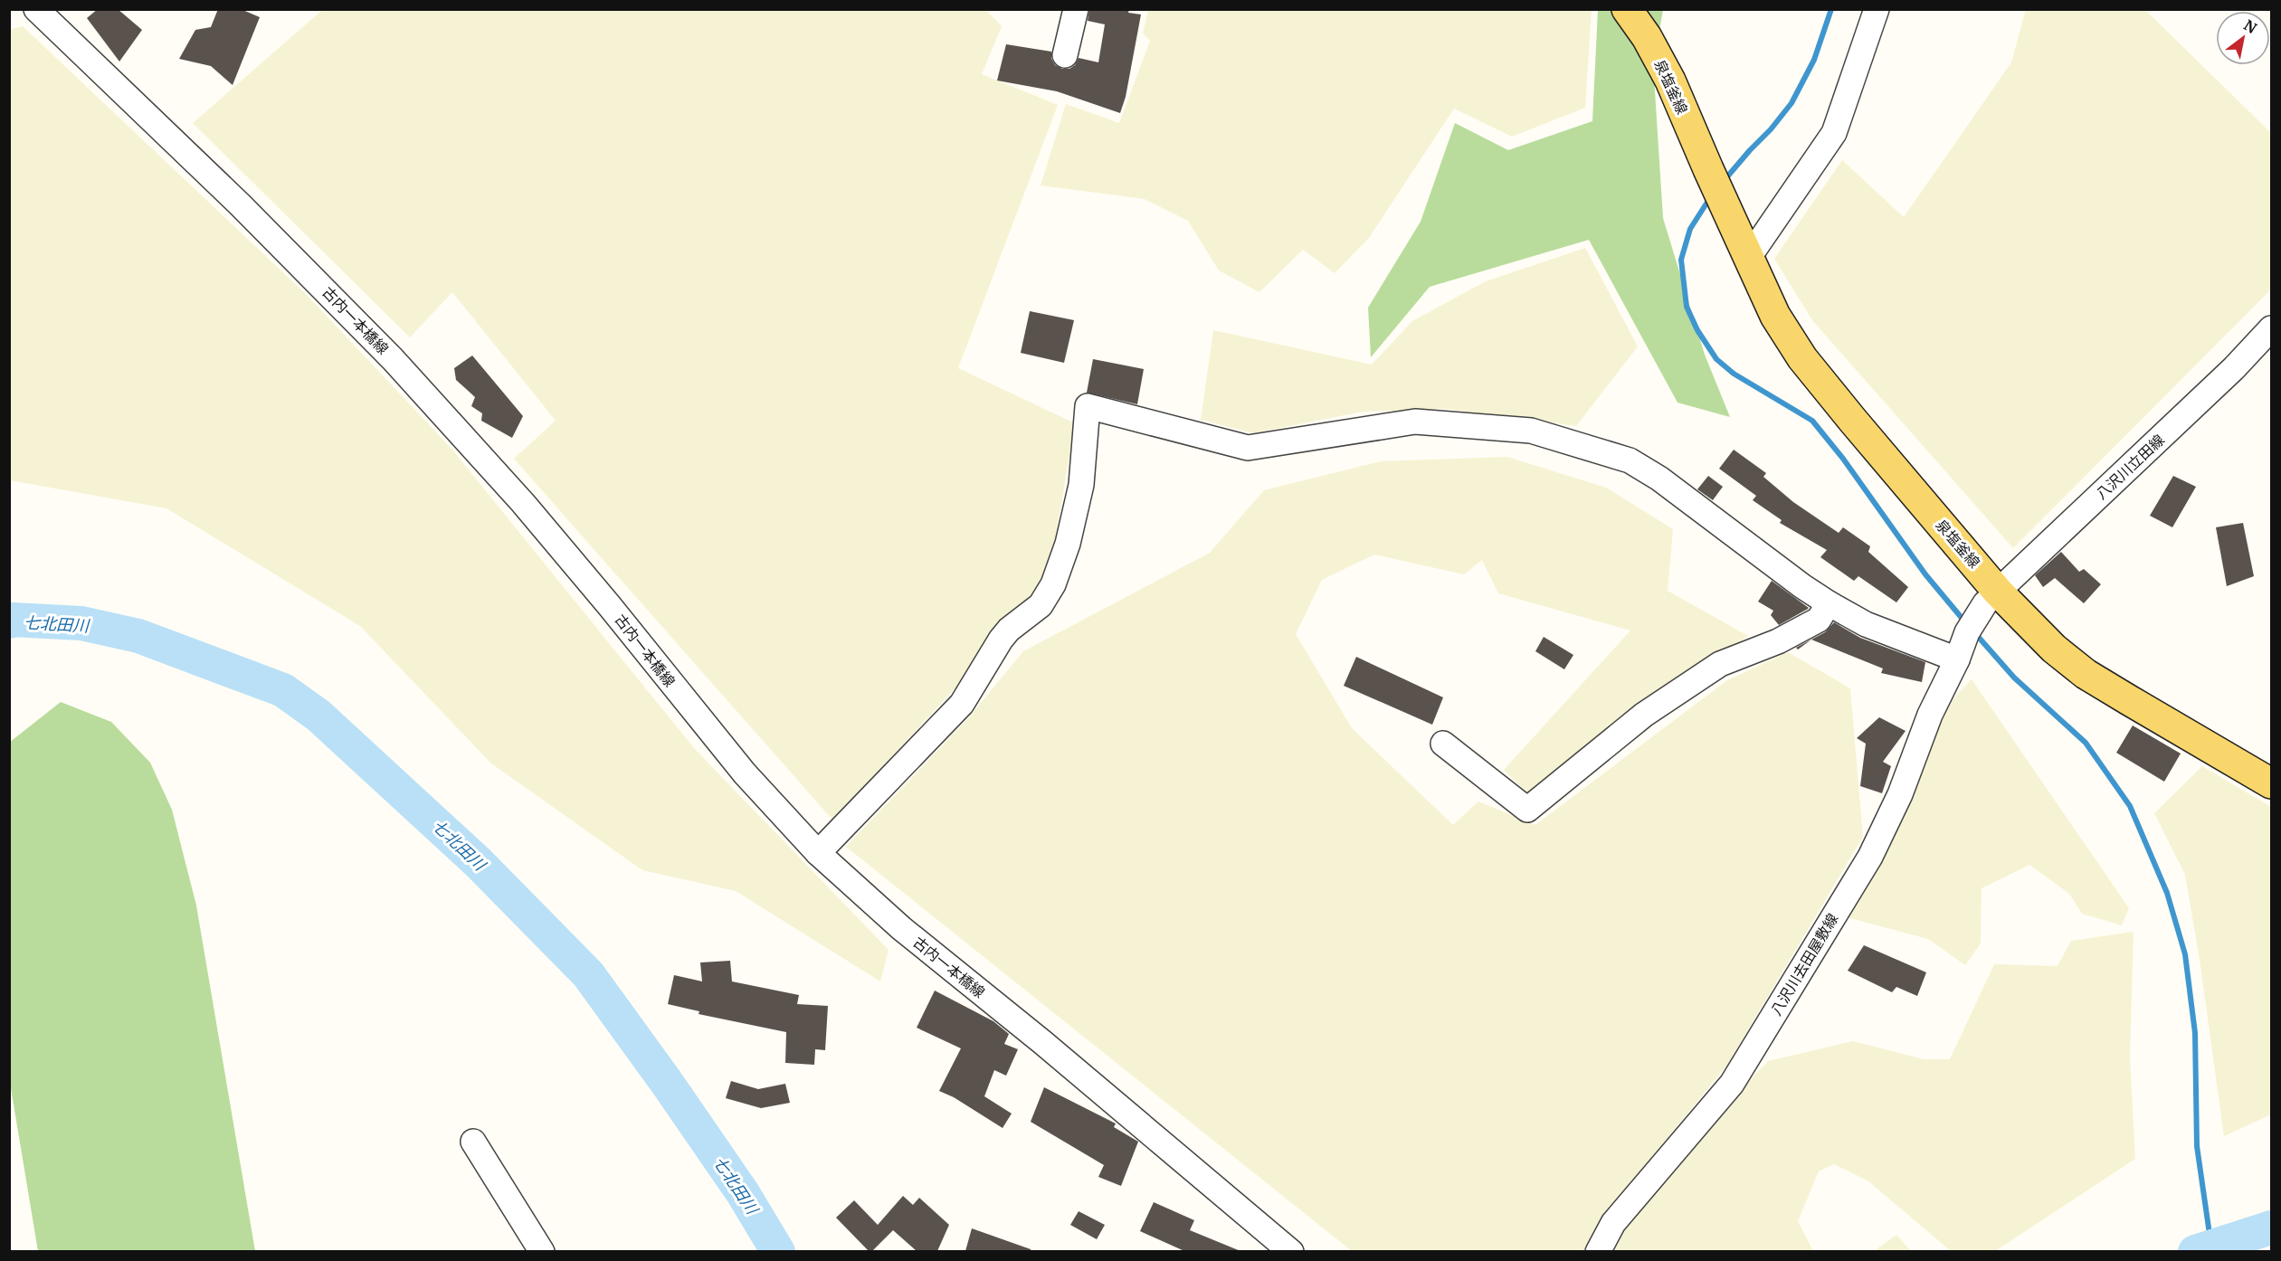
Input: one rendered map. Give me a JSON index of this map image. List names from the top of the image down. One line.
{"streets":{"main road":["泉塩釜線"],"street":["古内一本橋線","八沢川立田線","八沢川去田屋敷線"]},"crossings":[["泉塩釜線","八沢川立田線"],["八沢川立田線","八沢川去田屋敷線"]],"water":["七北田川"],"north":"top right"}
